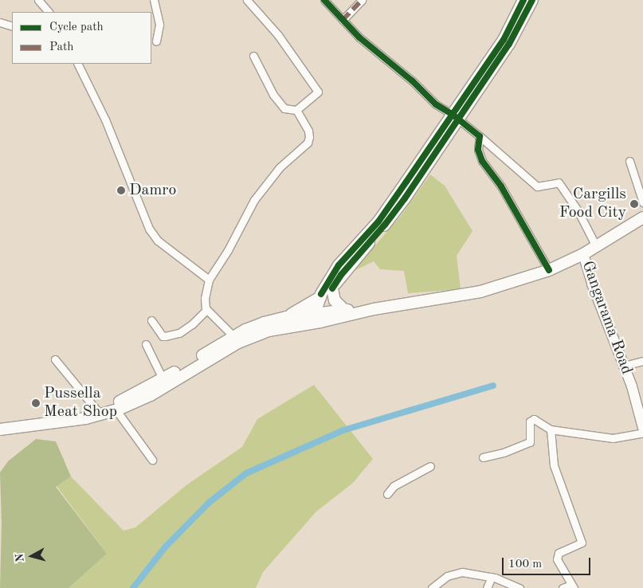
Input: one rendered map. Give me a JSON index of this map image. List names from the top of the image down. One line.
{"streets":{"street":["Gangarama Road"]},"places":["Damro","Cargills Food City","Pussella Meat Shop"],"legend":["Cycle path","Path"],"scale_bar":"100 m","north":"left"}
